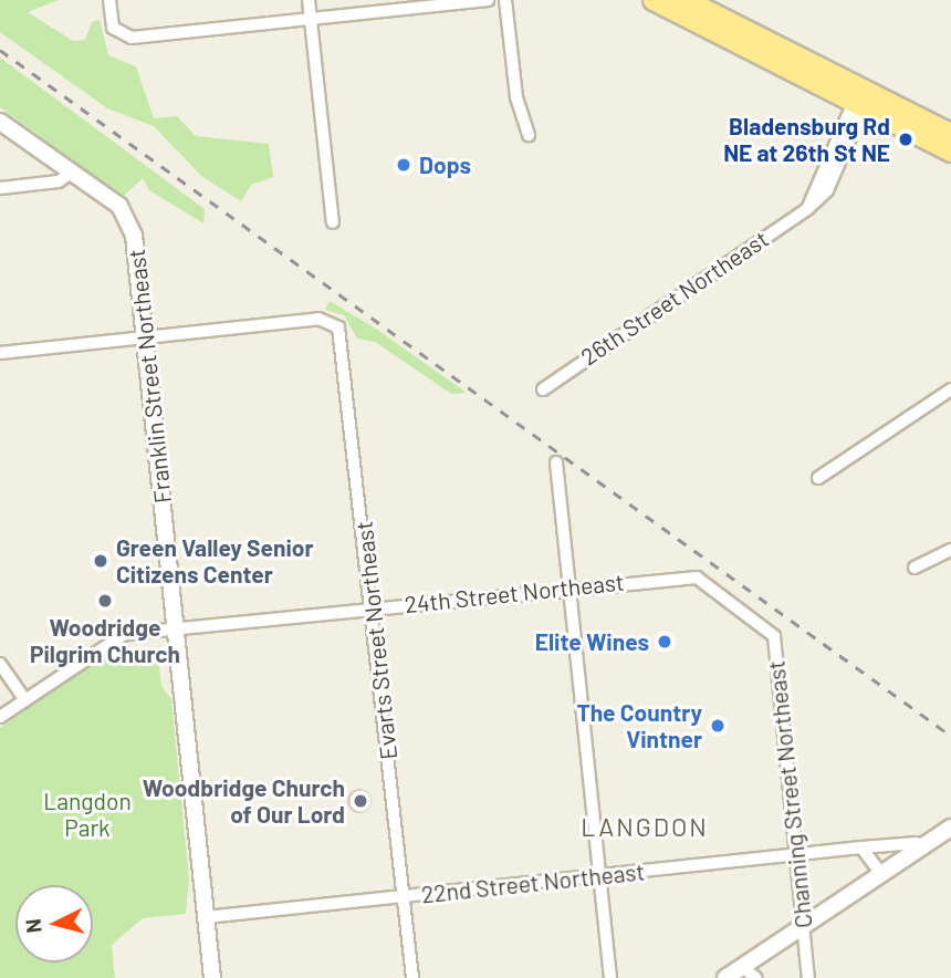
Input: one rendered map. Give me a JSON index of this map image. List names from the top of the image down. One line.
{"streets":{"street":["26th Street Northeast","Franklin Street Northeast","24th Street Northeast","Evarts Street Northeast","Channing Street Northeast","22nd Street Northeast"]},"crossings":[["Franklin Street Northeast","24th Street Northeast"],["Franklin Street Northeast","Evarts Street Northeast"],["Franklin Street Northeast","22nd Street Northeast"],["24th Street Northeast","Evarts Street Northeast"],["24th Street Northeast","Channing Street Northeast"],["Evarts Street Northeast","22nd Street Northeast"],["Channing Street Northeast","22nd Street Northeast"]],"districts":["LANGDON"],"parks":["Langdon Park"],"places":["Bladensburg Rd NE at 26th St NE","Dops","Green Valley Senior Citizens Center","Woodridge Pilgrim Church","Elite Wines","The Country Vintner","Woodbridge Church of Our Lord"],"north":"left"}
